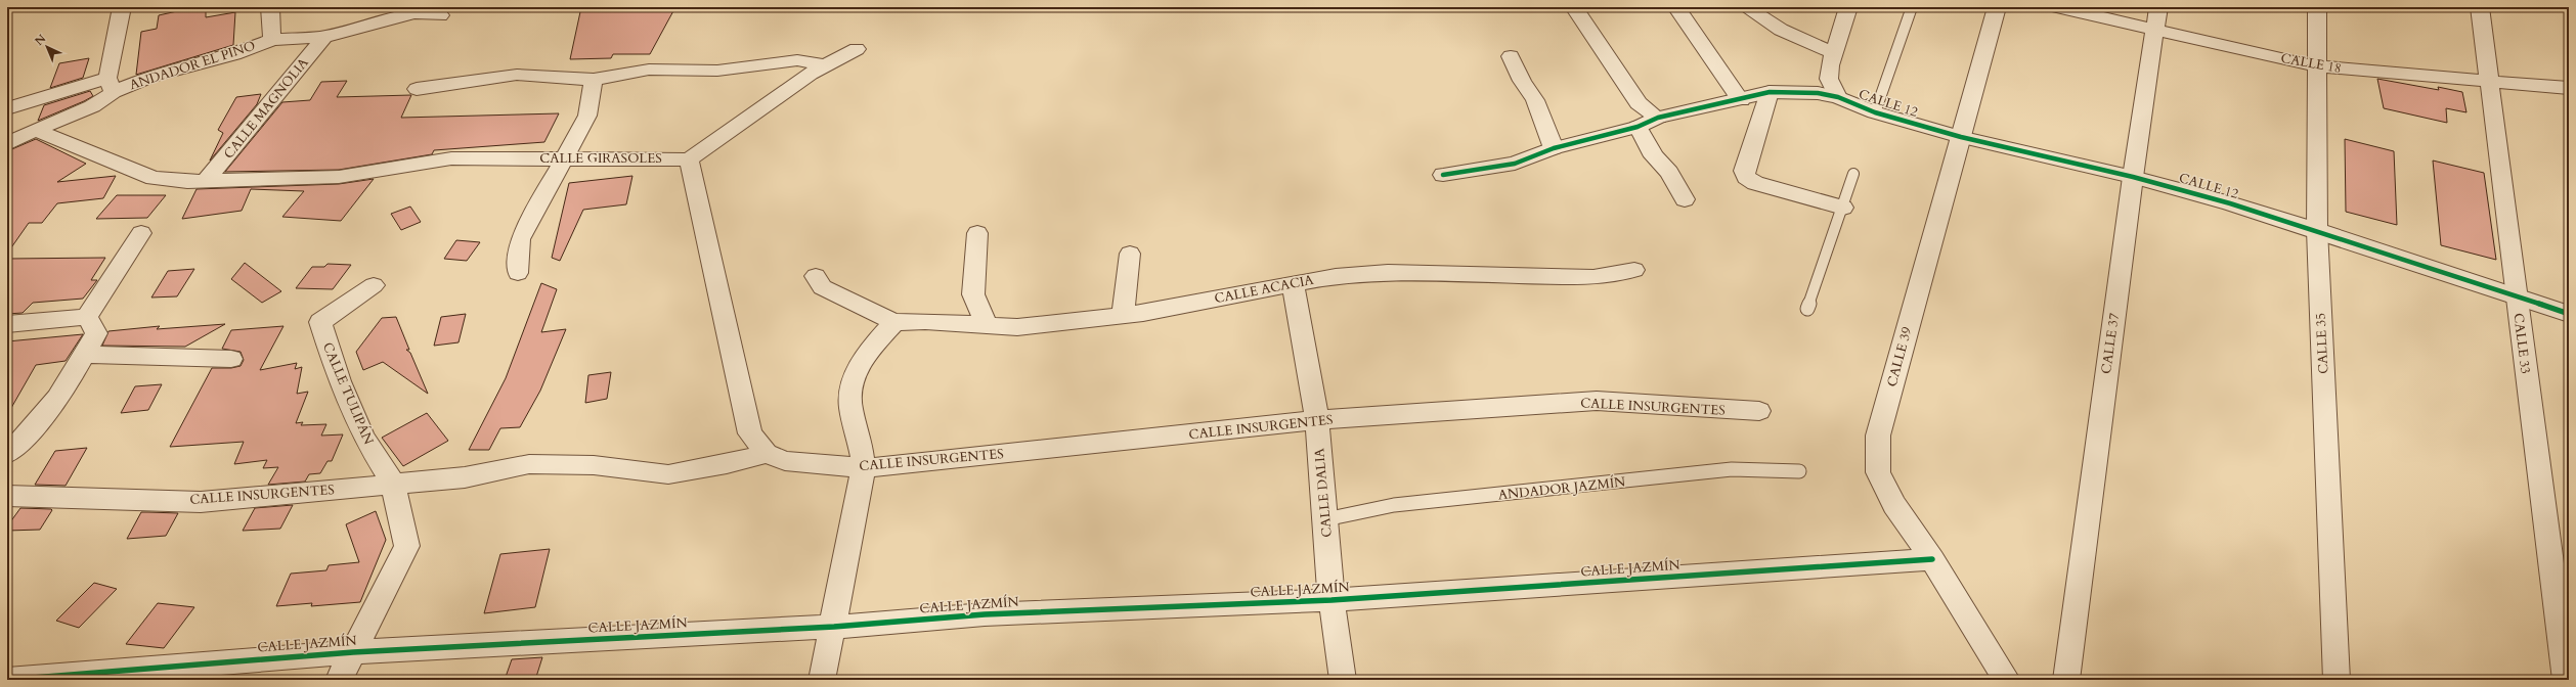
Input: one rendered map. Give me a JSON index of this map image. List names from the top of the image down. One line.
{"streets":{"street":["CALLE 18","ANDADOR EL PINO","CALLE 12","CALLE MAGNOLIA","CALLE GIRASOLES","CALLE ACACIA","CALLE 37","CALLE 35","CALLE 33","CALLE 39","CALLE TULIPÁN","CALLE INSURGENTES","CALLE DALIA","CALLE JAZMÍN"],"lane":["ANDADOR JAZMÍN"]},"crossings":[["CALLE 18","CALLE 37"],["CALLE 18","CALLE 35"],["CALLE 18","CALLE 33"],["ANDADOR EL PINO","CALLE MAGNOLIA"],["CALLE 12","CALLE 37"],["CALLE 12","CALLE 35"],["CALLE 12","CALLE 33"],["CALLE 12","CALLE 39"],["CALLE MAGNOLIA","CALLE GIRASOLES"],["CALLE ACACIA","CALLE DALIA"],["CALLE 39","CALLE JAZMÍN"],["CALLE TULIPÁN","CALLE INSURGENTES"],["CALLE TULIPÁN","CALLE JAZMÍN"],["CALLE INSURGENTES","CALLE DALIA"],["ANDADOR JAZMÍN","CALLE DALIA"],["CALLE DALIA","CALLE JAZMÍN"]],"north":"top left"}
